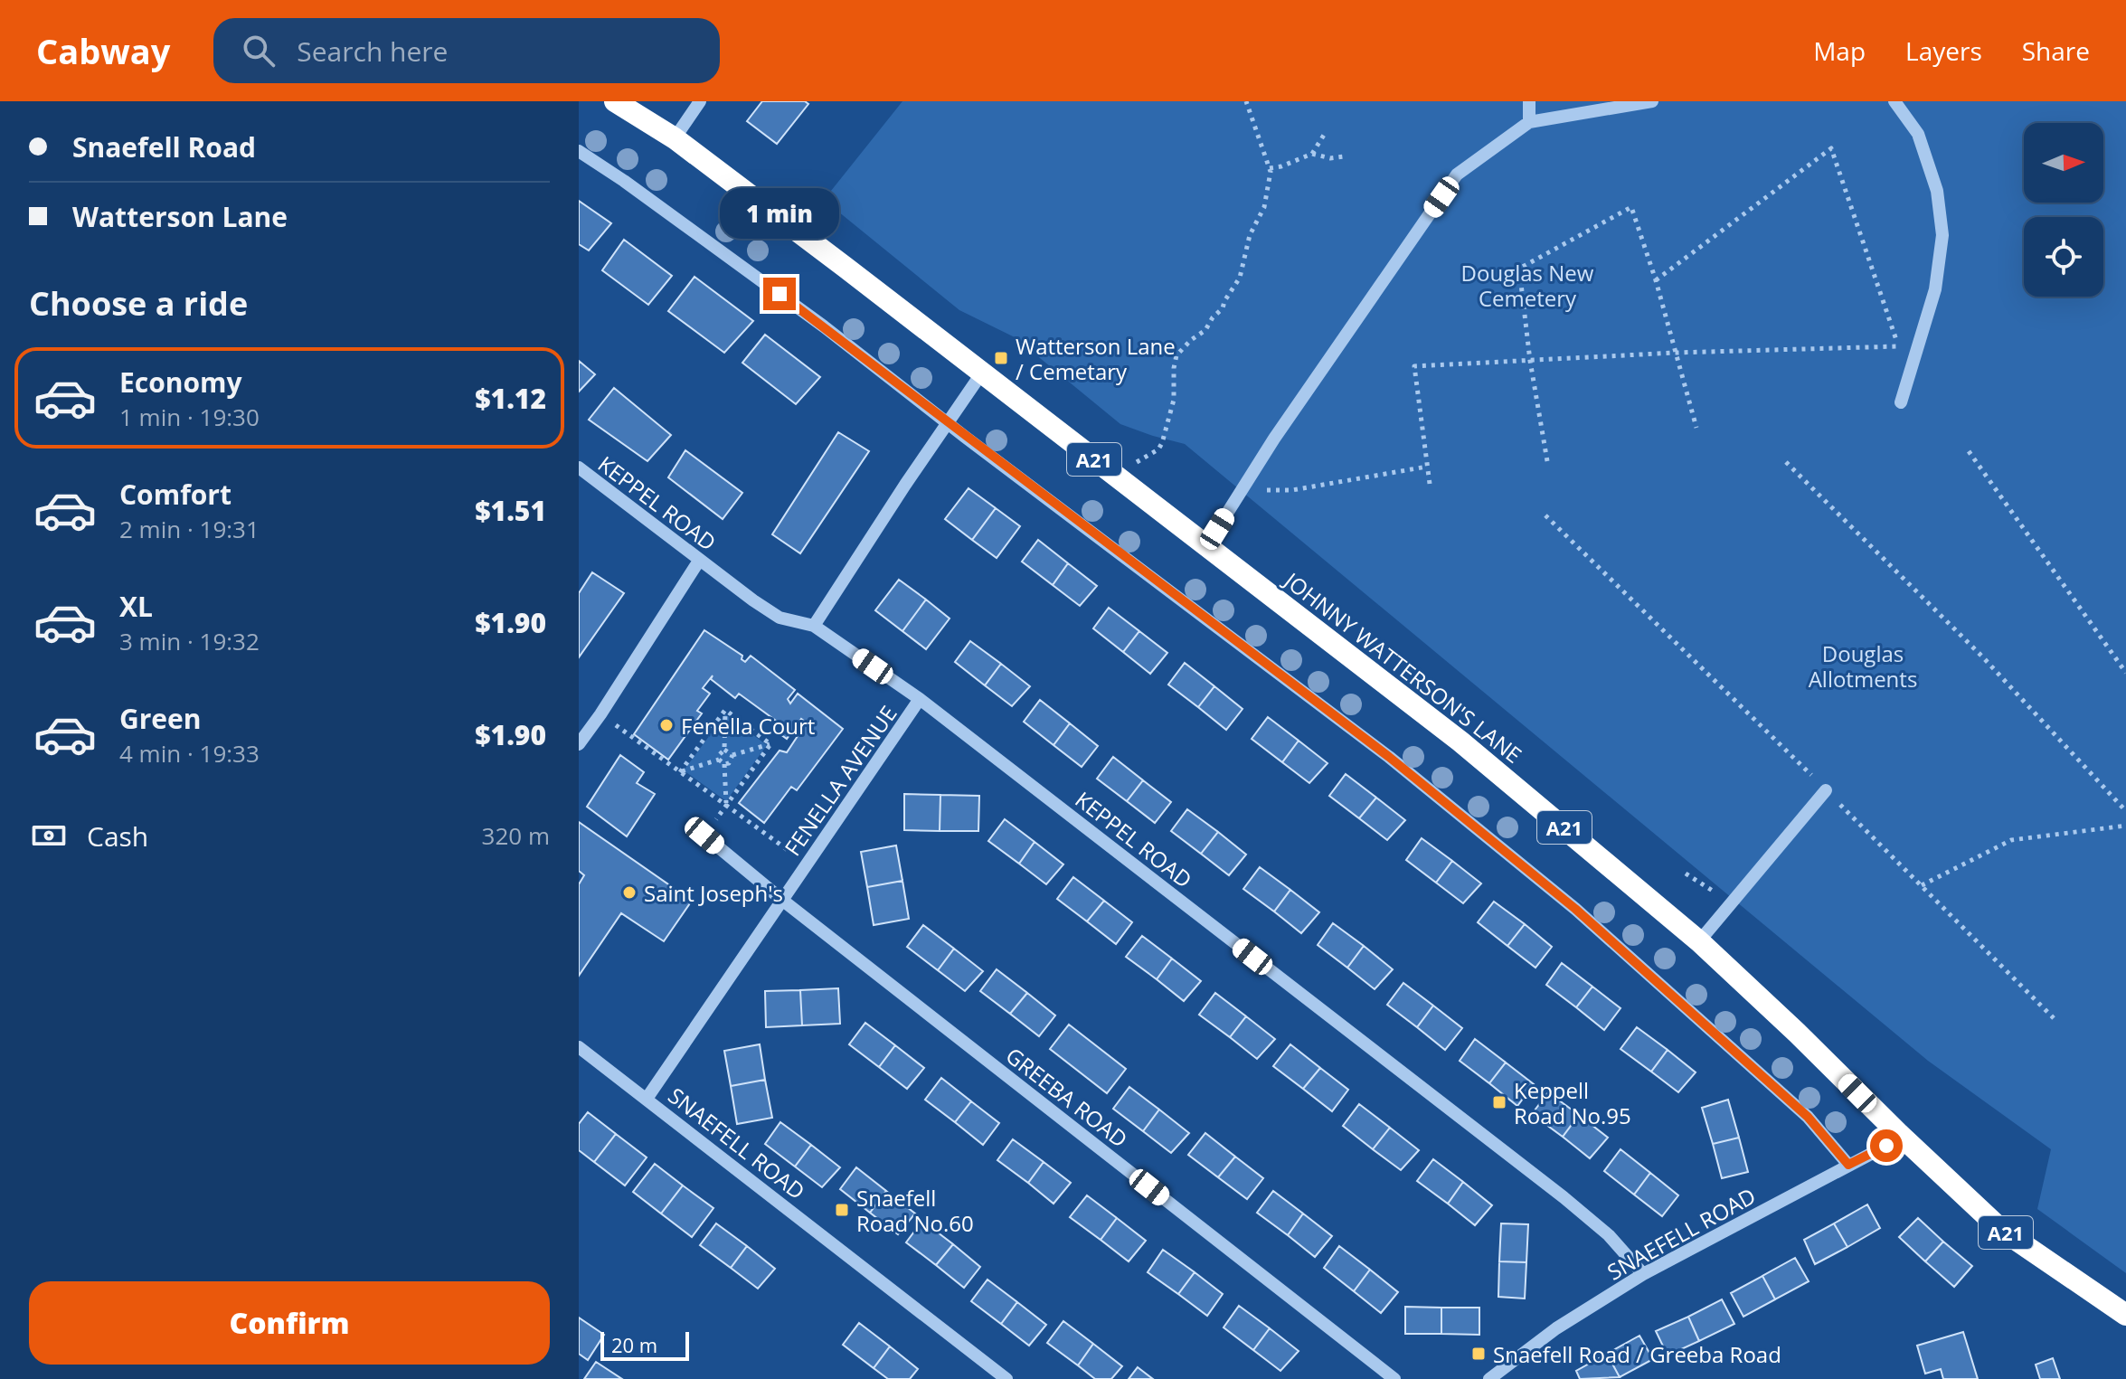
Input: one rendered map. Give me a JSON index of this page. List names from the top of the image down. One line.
{"streets":{"highway":["A21","JOHNNY WATTERSON'S LANE"],"street":["KEPPEL ROAD","FENELLA AVENUE","GREEBA ROAD","SNAEFELL ROAD"]},"crossings":[["KEPPEL ROAD","FENELLA AVENUE"],["KEPPEL ROAD","SNAEFELL ROAD"],["JOHNNY WATTERSON'S LANE","SNAEFELL ROAD"],["FENELLA AVENUE","GREEBA ROAD"],["FENELLA AVENUE","SNAEFELL ROAD"]],"parks":["Douglas New Cemetery","Douglas Allotments"],"places":{"transit":["Watterson Lane / Cemetary","Keppell Road No.95","Snaefell Road No.60","Snaefell Road / Greeba Road"],"other":["Fenella Court","Saint Joseph's"]},"scale_bar":"20 m","north":"right","page":{"header":"Cabway","search":"Search here","nav":["Map","Layers","Share"],"banner":["Snaefell Road","Watterson Lane"],"bubble":"1 min","heading":"Choose a ride","list":[{"name":"Economy","note":"1 min · 19:30","value":"$1.12"},{"name":"Comfort","note":"2 min · 19:31","value":"$1.51"},{"name":"XL","note":"3 min · 19:32","value":"$1.90"},{"name":"Green","note":"4 min · 19:33","value":"$1.90"}],"pay":["Cash","320 m"],"buttons":"Confirm","scale":"20 m"}}
